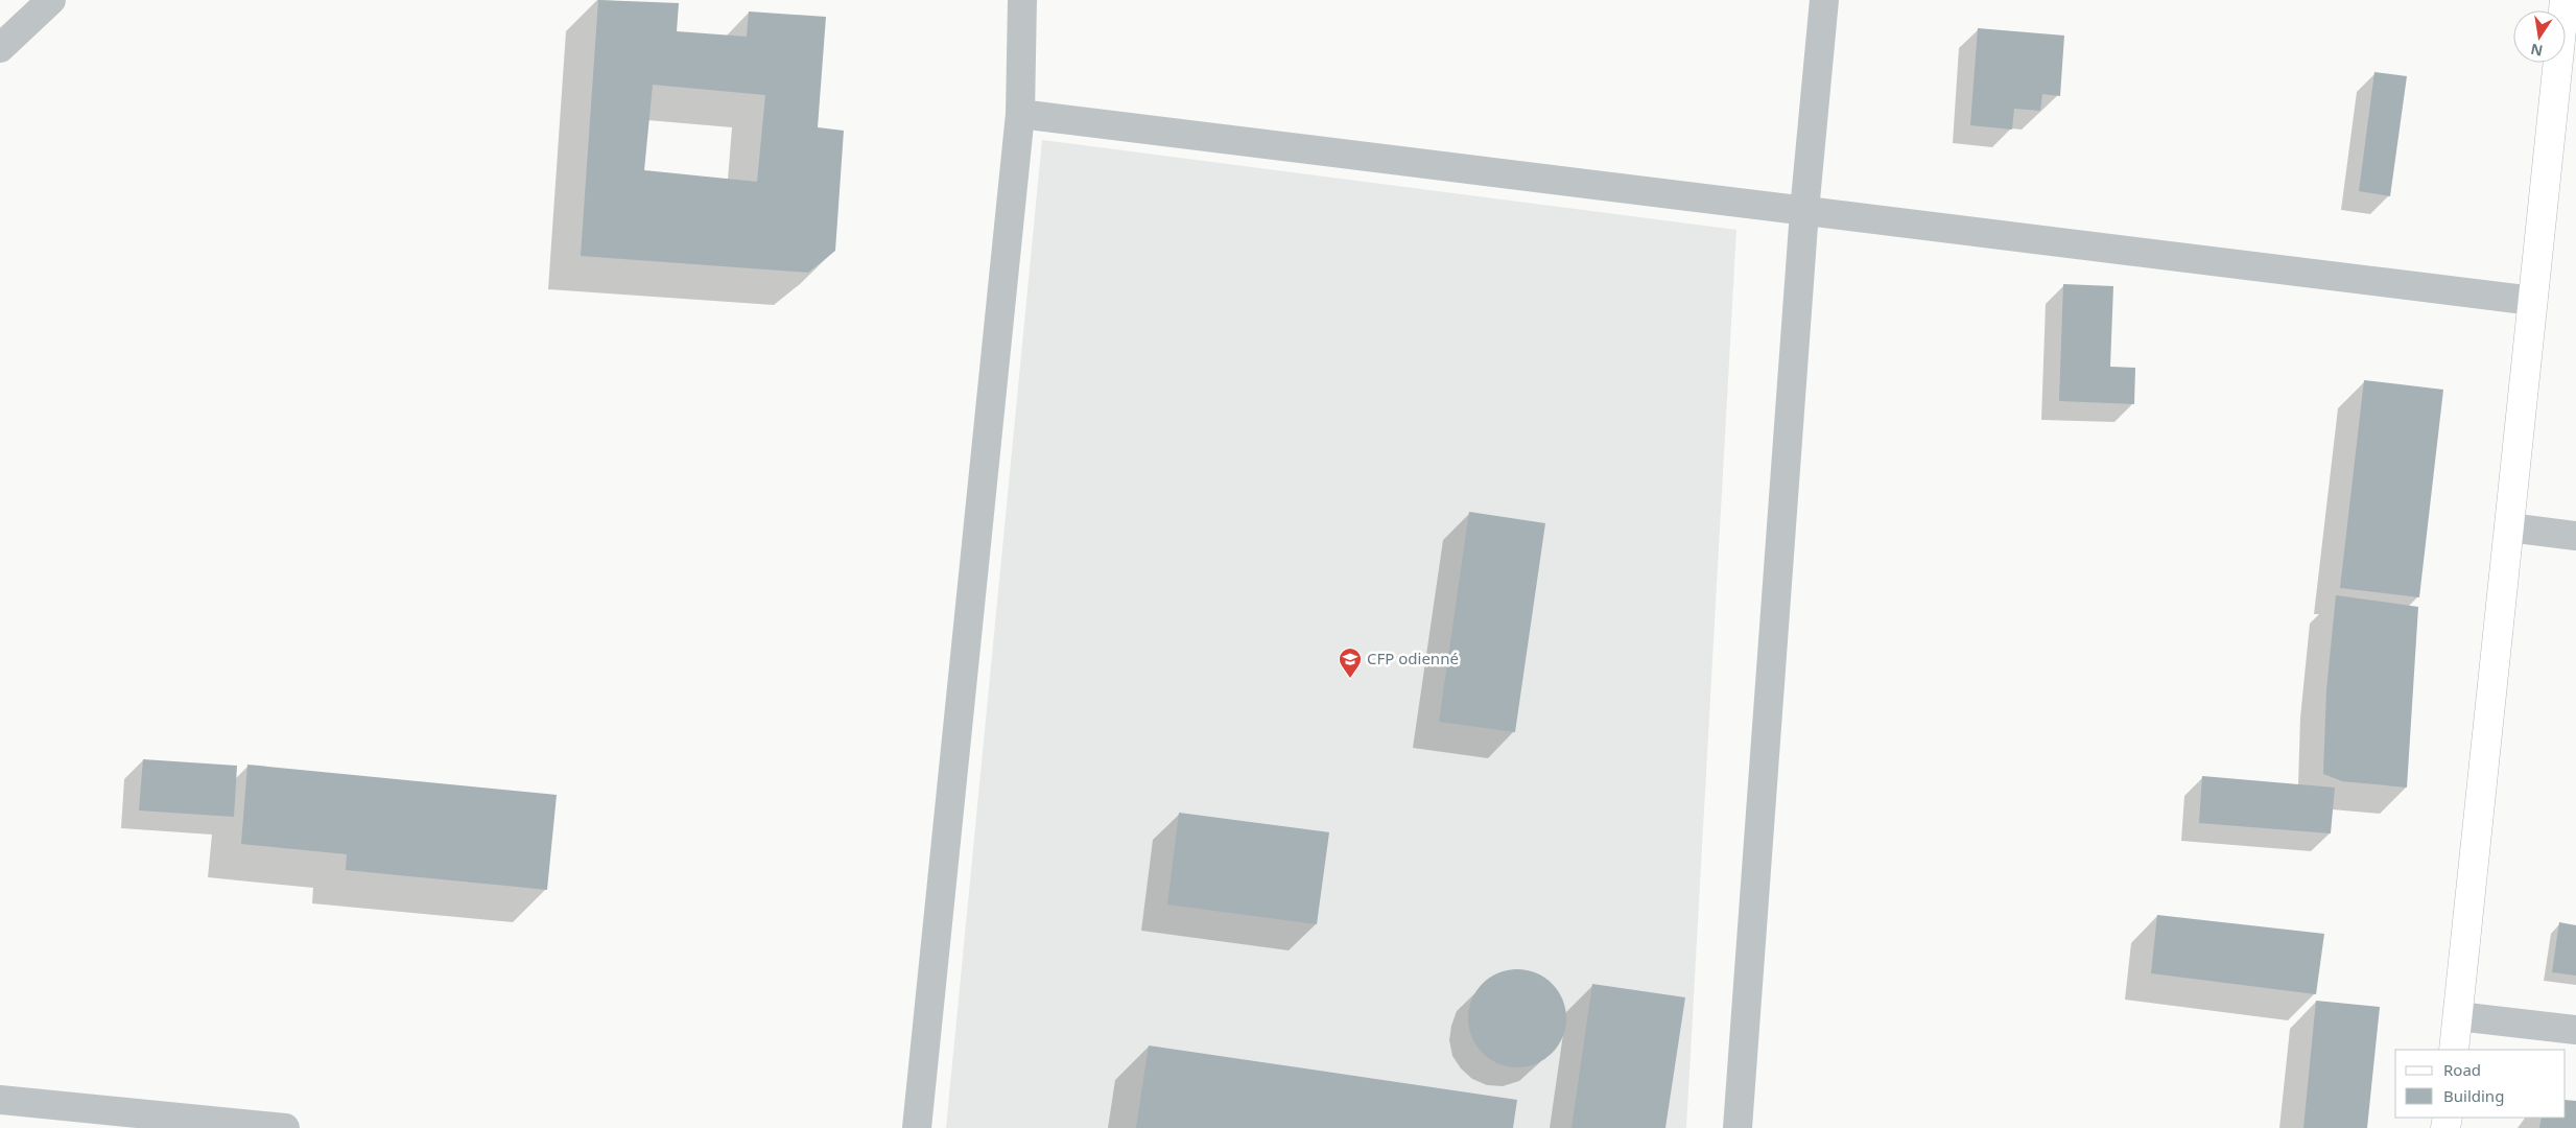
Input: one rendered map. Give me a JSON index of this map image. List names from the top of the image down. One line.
{"places":{"school or university":["CFP odienné"]},"legend":["Road","Building"],"north":"bottom"}
